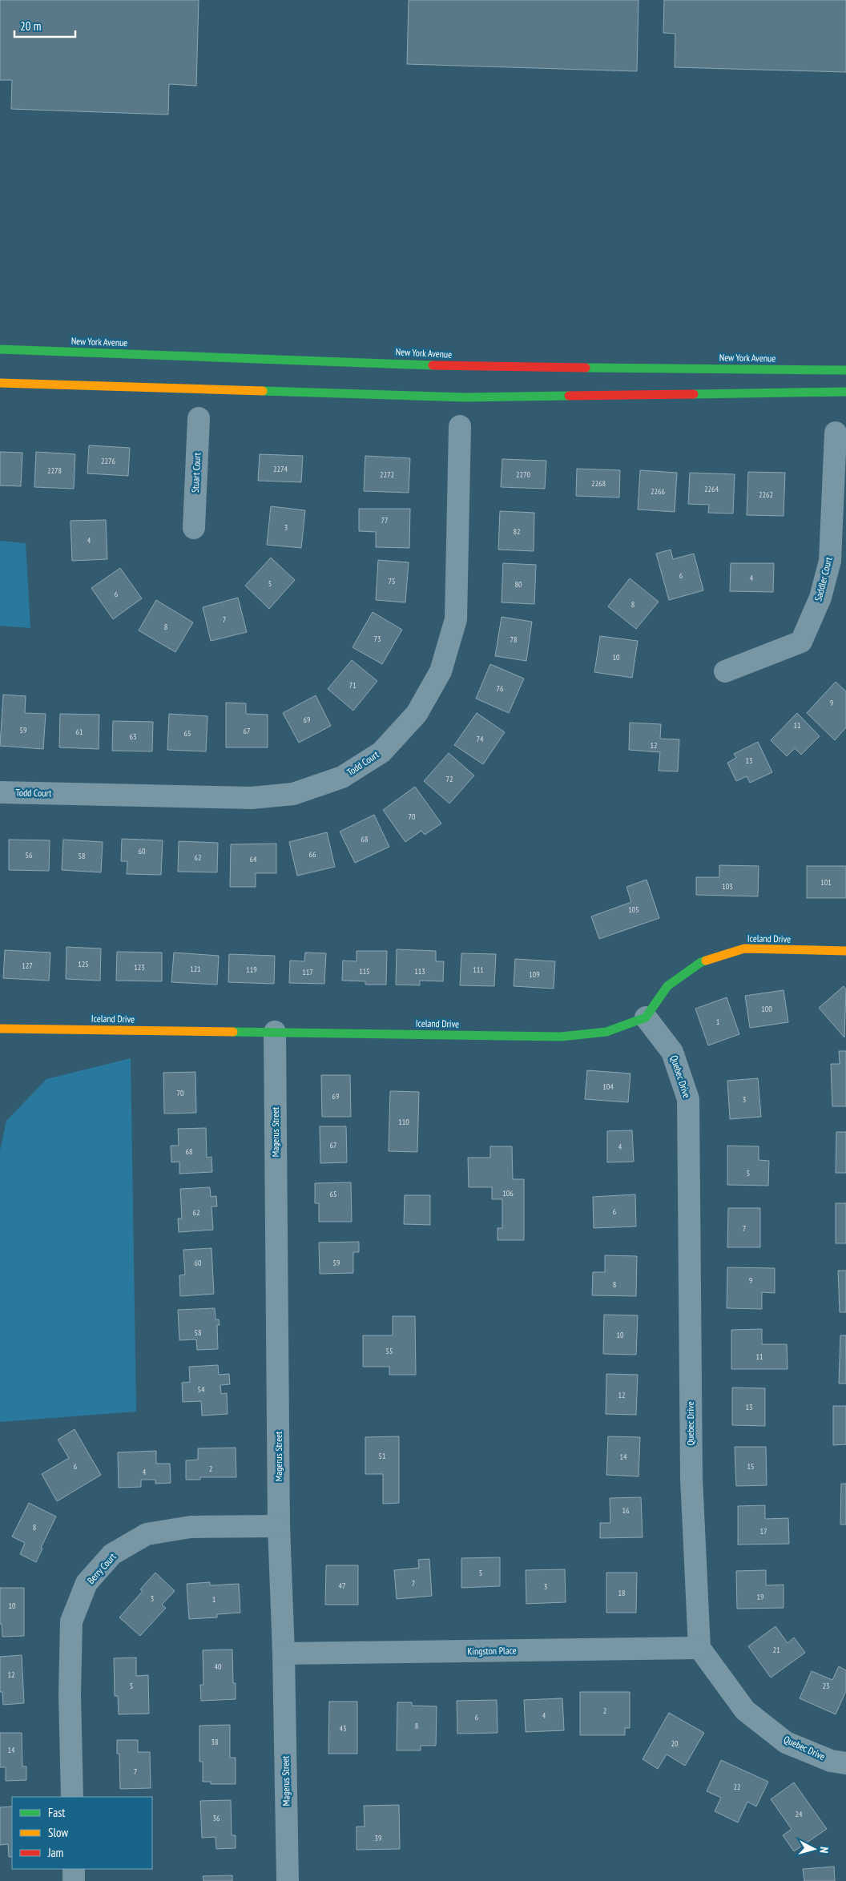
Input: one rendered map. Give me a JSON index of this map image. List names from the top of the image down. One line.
{"streets":{"street":["New York Avenue","Stuart Court","Saddler Court","Todd Court","Iceland Drive","Quebec Drive","Magerus Street","Berry Court","Kingston Place"]},"crossings":[["Iceland Drive","Quebec Drive"],["Iceland Drive","Magerus Street"],["Quebec Drive","Kingston Place"],["Magerus Street","Berry Court"],["Magerus Street","Kingston Place"]],"house_numbers":["2276","2274","2278","2272","2270","2268","2264","2266","2262","77","3","82","4","6","4","75","5","80","6","8","7","8","73","78","10","71","76","9","69","11","59","67","61","65","63","74","12","13","72","70","68","60","66","56","58","62","64","101","103","105","125","127","123","121","119","111","115","113","117","109","100","1","104","70","69","3","110","67","4","68","5","106","65","6","62","7","60","59","9","8","58","10","55","11","54","12","13","51","14","6","15","2","4","16","8","17","5","7","47","3","18","19","3","1","10","21","40","12","5","23","2","4","6","8","43","38","20","14","7","22","24","36","39"],"legend":["Fast","Slow","Jam"],"scale_bar":"20 m","north":"right"}
